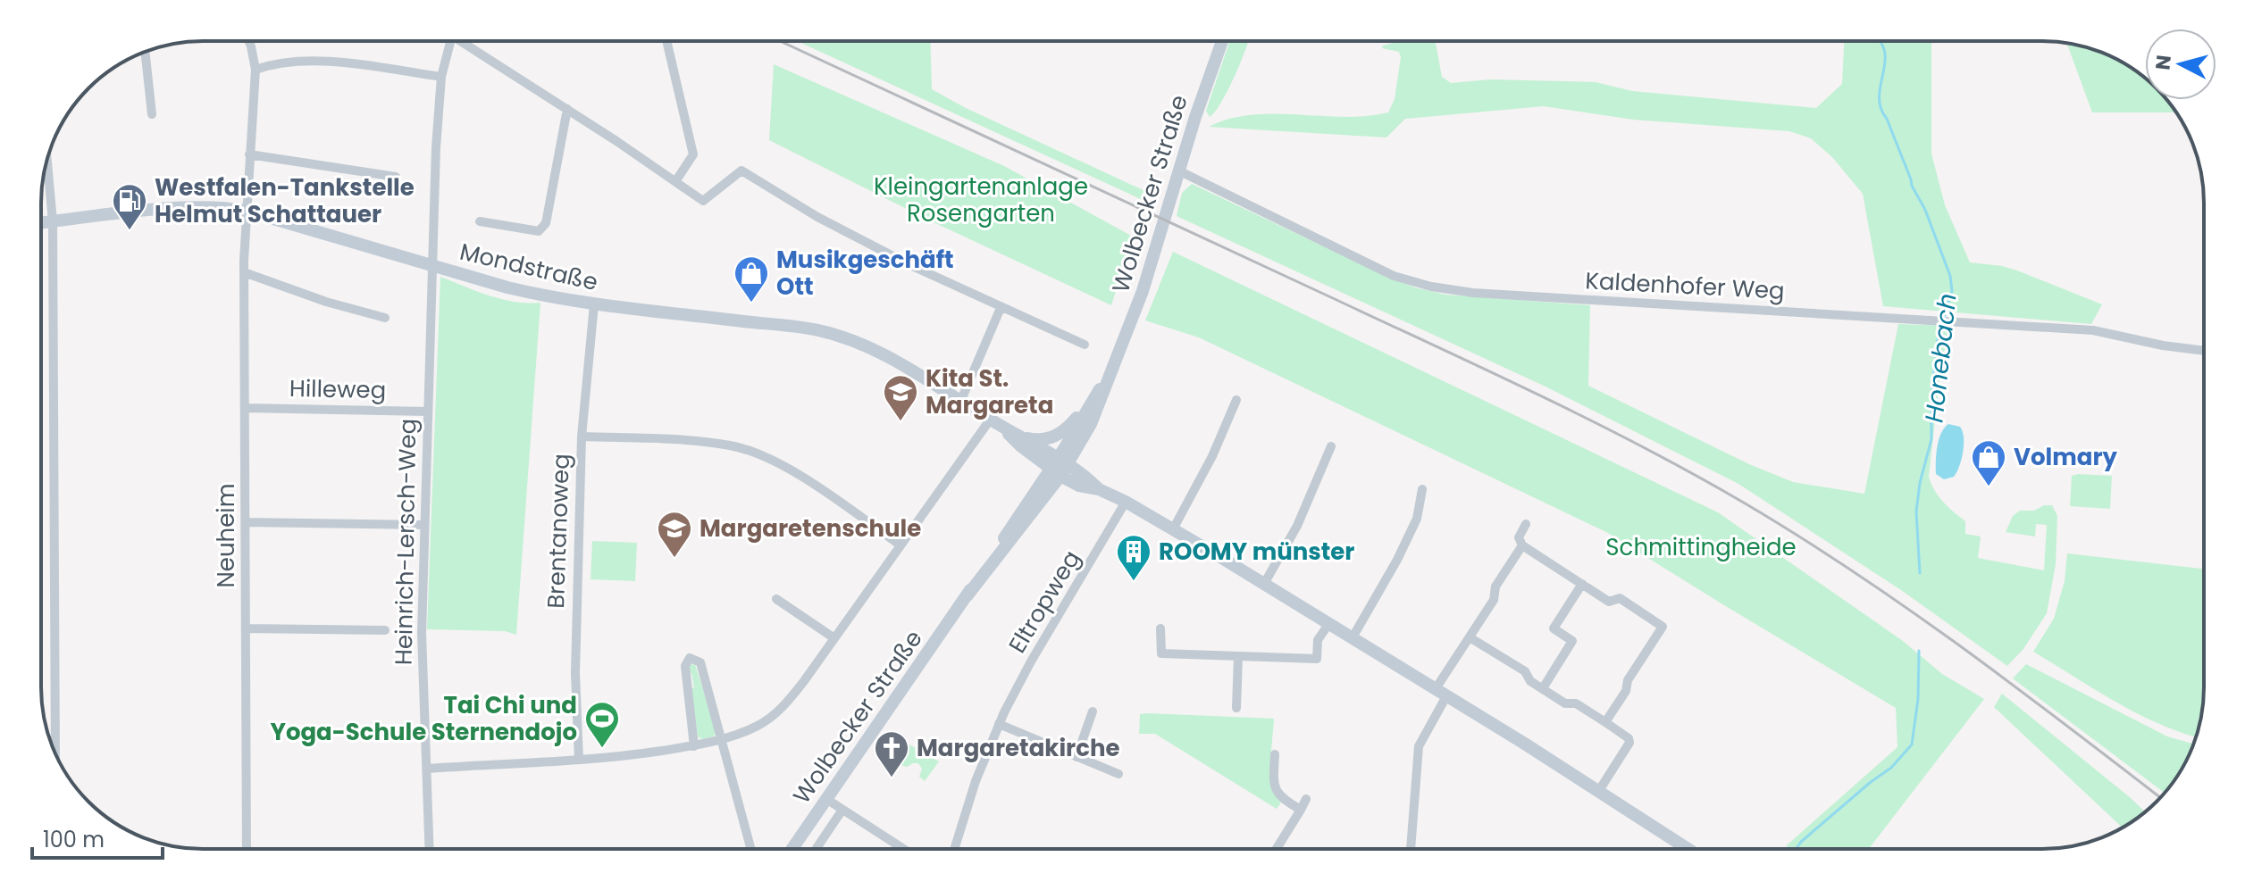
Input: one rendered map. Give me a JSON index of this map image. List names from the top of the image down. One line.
{"streets":{"street":["Wolbecker Straße","Mondstraße","Kaldenhofer Weg","Hilleweg","Brentanoweg","Neuheim","Heinrich-Lersch-Weg","Eltropweg"]},"crossings":[["Wolbecker Straße","Mondstraße"],["Wolbecker Straße","Kaldenhofer Weg"],["Mondstraße","Brentanoweg"],["Mondstraße","Neuheim"],["Mondstraße","Heinrich-Lersch-Weg"],["Hilleweg","Neuheim"],["Hilleweg","Heinrich-Lersch-Weg"]],"water":["Honebach"],"parks":["Kleingartenanlage Rosengarten","Schmittingheide"],"places":{"fuel station":["Westfalen-Tankstelle Helmut Schattauer"],"shop":["Musikgeschäft Ott","Volmary"],"school or university":["Kita St. Margareta","Margaretenschule"],"building":["ROOMY münster"],"sports":["Tai Chi und Yoga-Schule Sternendojo"],"church":["Margaretakirche"]},"scale_bar":"100 m","north":"left"}
